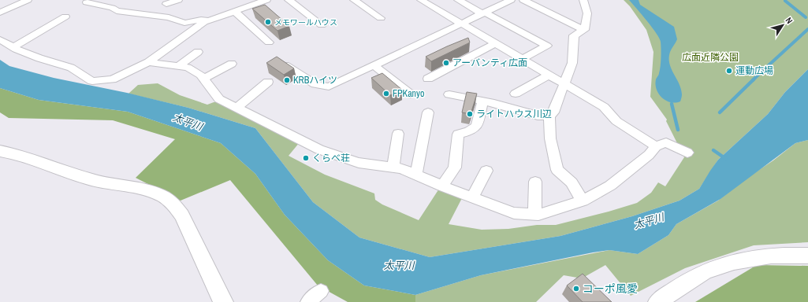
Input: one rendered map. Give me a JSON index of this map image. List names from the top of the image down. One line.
{"water":["太平川"],"parks":["広面近隣公園"],"places":["メモワールハウス","アーバンティ広面","運動広場","KRBハイツ","FPKanyo","ライトハウス川辺","くらべ荘","コーポ風愛"],"north":"top right"}
